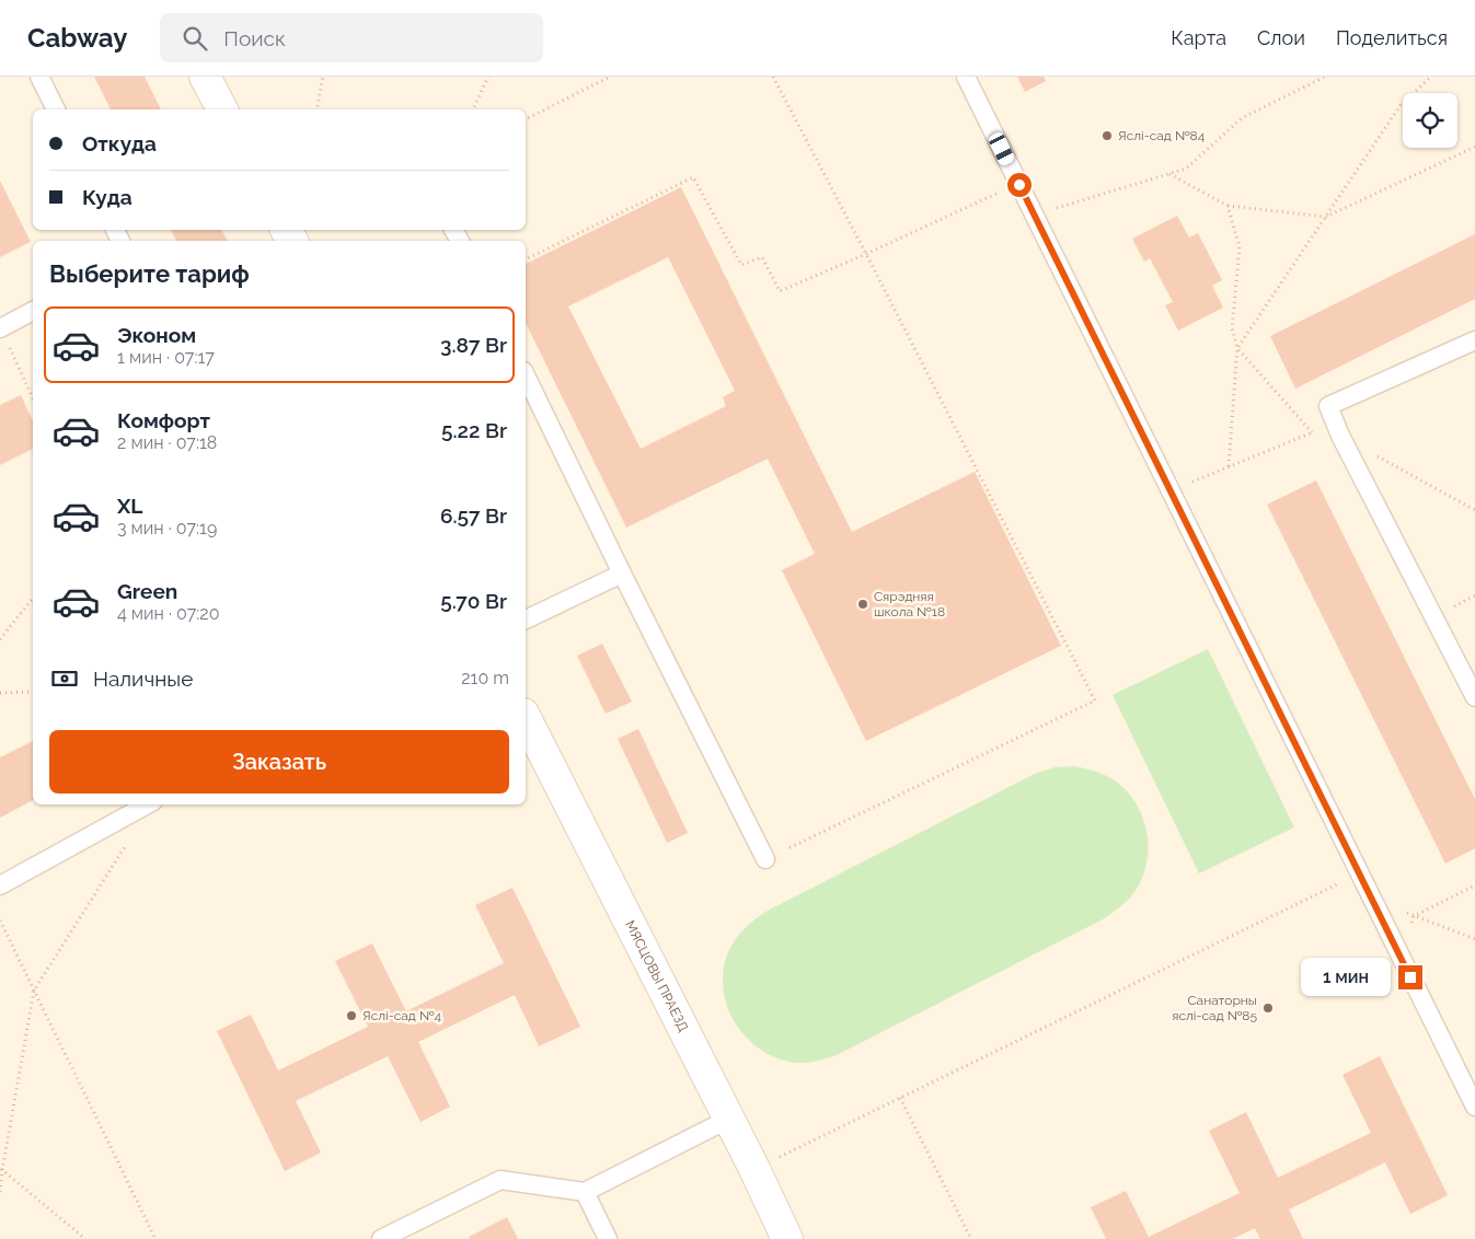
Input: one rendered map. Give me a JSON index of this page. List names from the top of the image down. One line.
{"streets":{"street":["МЯСЦОВЫ ПРАЕЗД"]},"places":["Яслі-сад №84","Сярэдняя школа №18","Санаторны яслі-сад №85","Яслі-сад №4"],"page":{"header":"Cabway","search":"Поиск","nav":["Карта","Слои","Поделиться"],"banner":["Откуда","Куда"],"heading":"Выберите тариф","list":[{"name":"Эконом","note":"1 мин · 07:17","value":"3.87 Br"},{"name":"Комфорт","note":"2 мин · 07:18","value":"5.22 Br"},{"name":"XL","note":"3 мин · 07:19","value":"6.57 Br"},{"name":"Green","note":"4 мин · 07:20","value":"5.70 Br"}],"pay":["Наличные","210 m"],"buttons":"Заказать","bubble":"1 мин"}}
